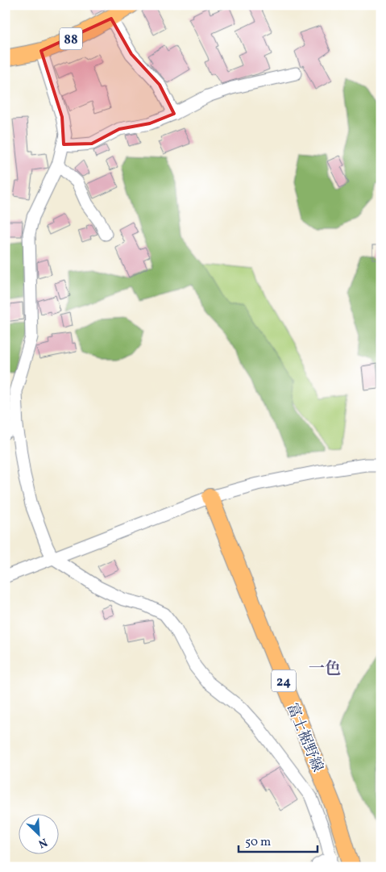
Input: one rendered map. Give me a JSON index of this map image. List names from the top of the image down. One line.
{"streets":{"main road":["88","24","富士裾野線"]},"districts":["一色"],"scale_bar":"50 m","north":"bottom right"}
